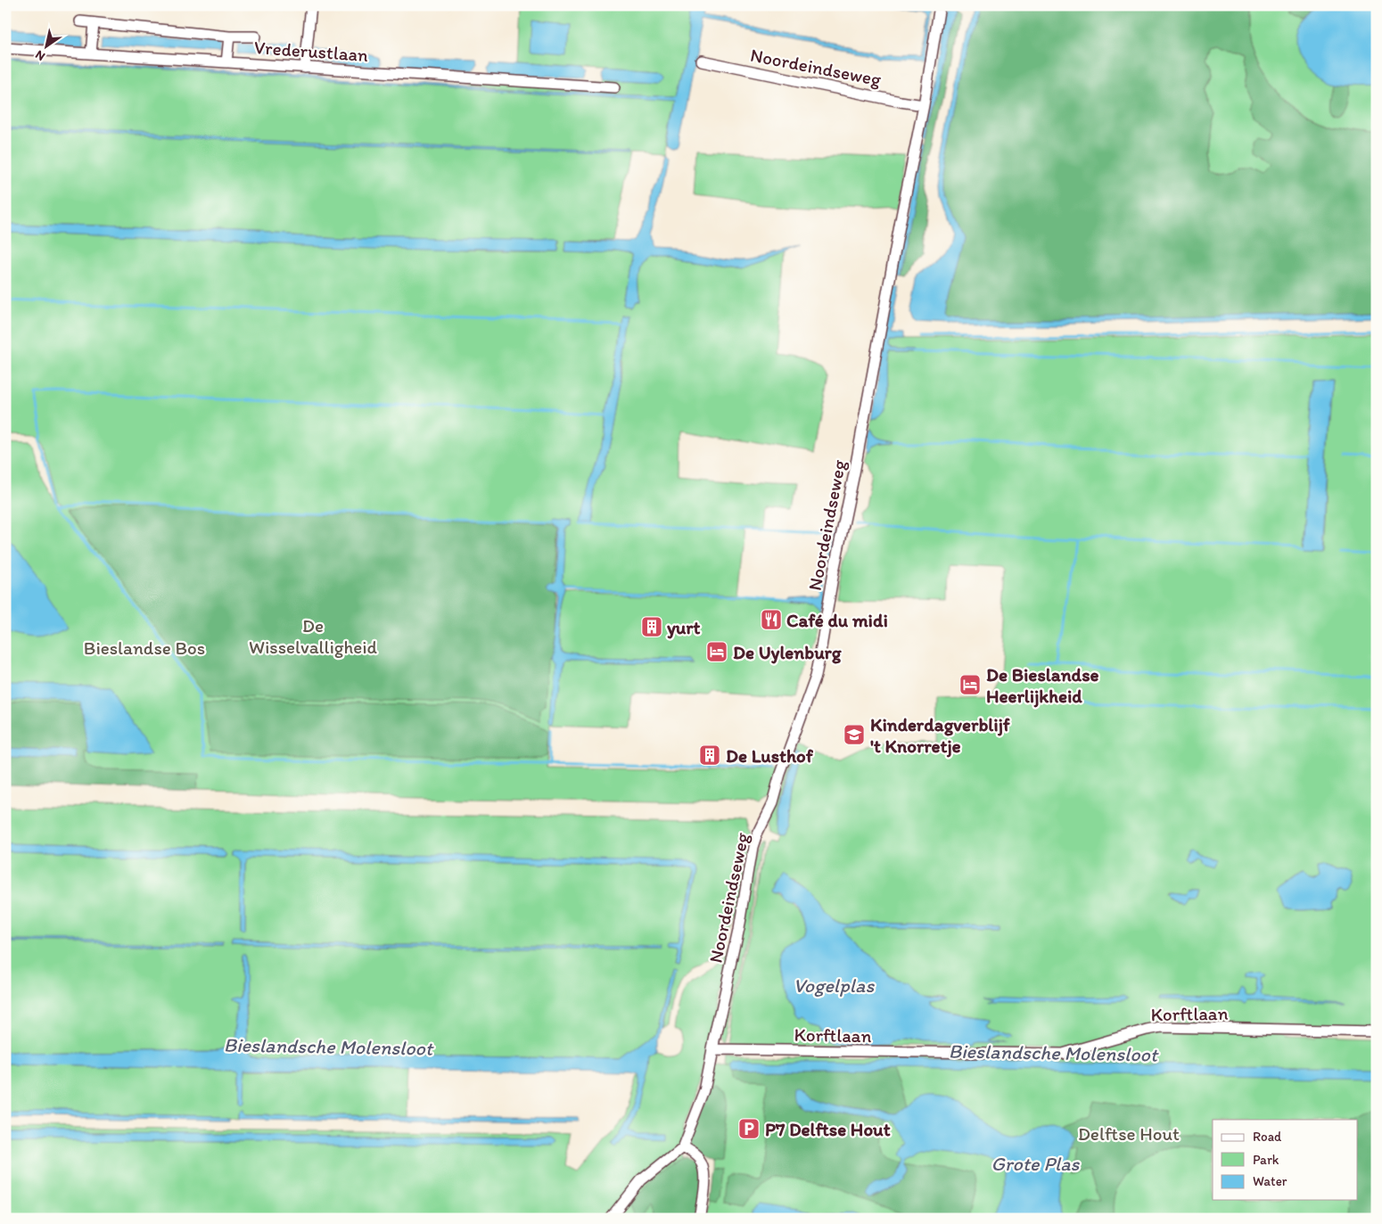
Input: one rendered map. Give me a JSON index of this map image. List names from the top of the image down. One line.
{"streets":{"street":["Vrederustlaan","Noordeindseweg","Korftlaan"]},"crossings":[["Noordeindseweg","Korftlaan"]],"water":["Vogelplas","Bieslandsche Molensloot","Grote Plas"],"parks":["De Wisselvalligheid","Bieslandse Bos","Delftse Hout"],"places":{"restaurant":["Café du midi"],"building":["yurt","De Lusthof"],"hotel":["De Uylenburg","De Bieslandse Heerlijkheid"],"school or university":["Kinderdagverblijf 't Knorretje"],"parking":["P7 Delftse Hout"]},"legend":["Road","Park","Water"],"north":"bottom left"}
